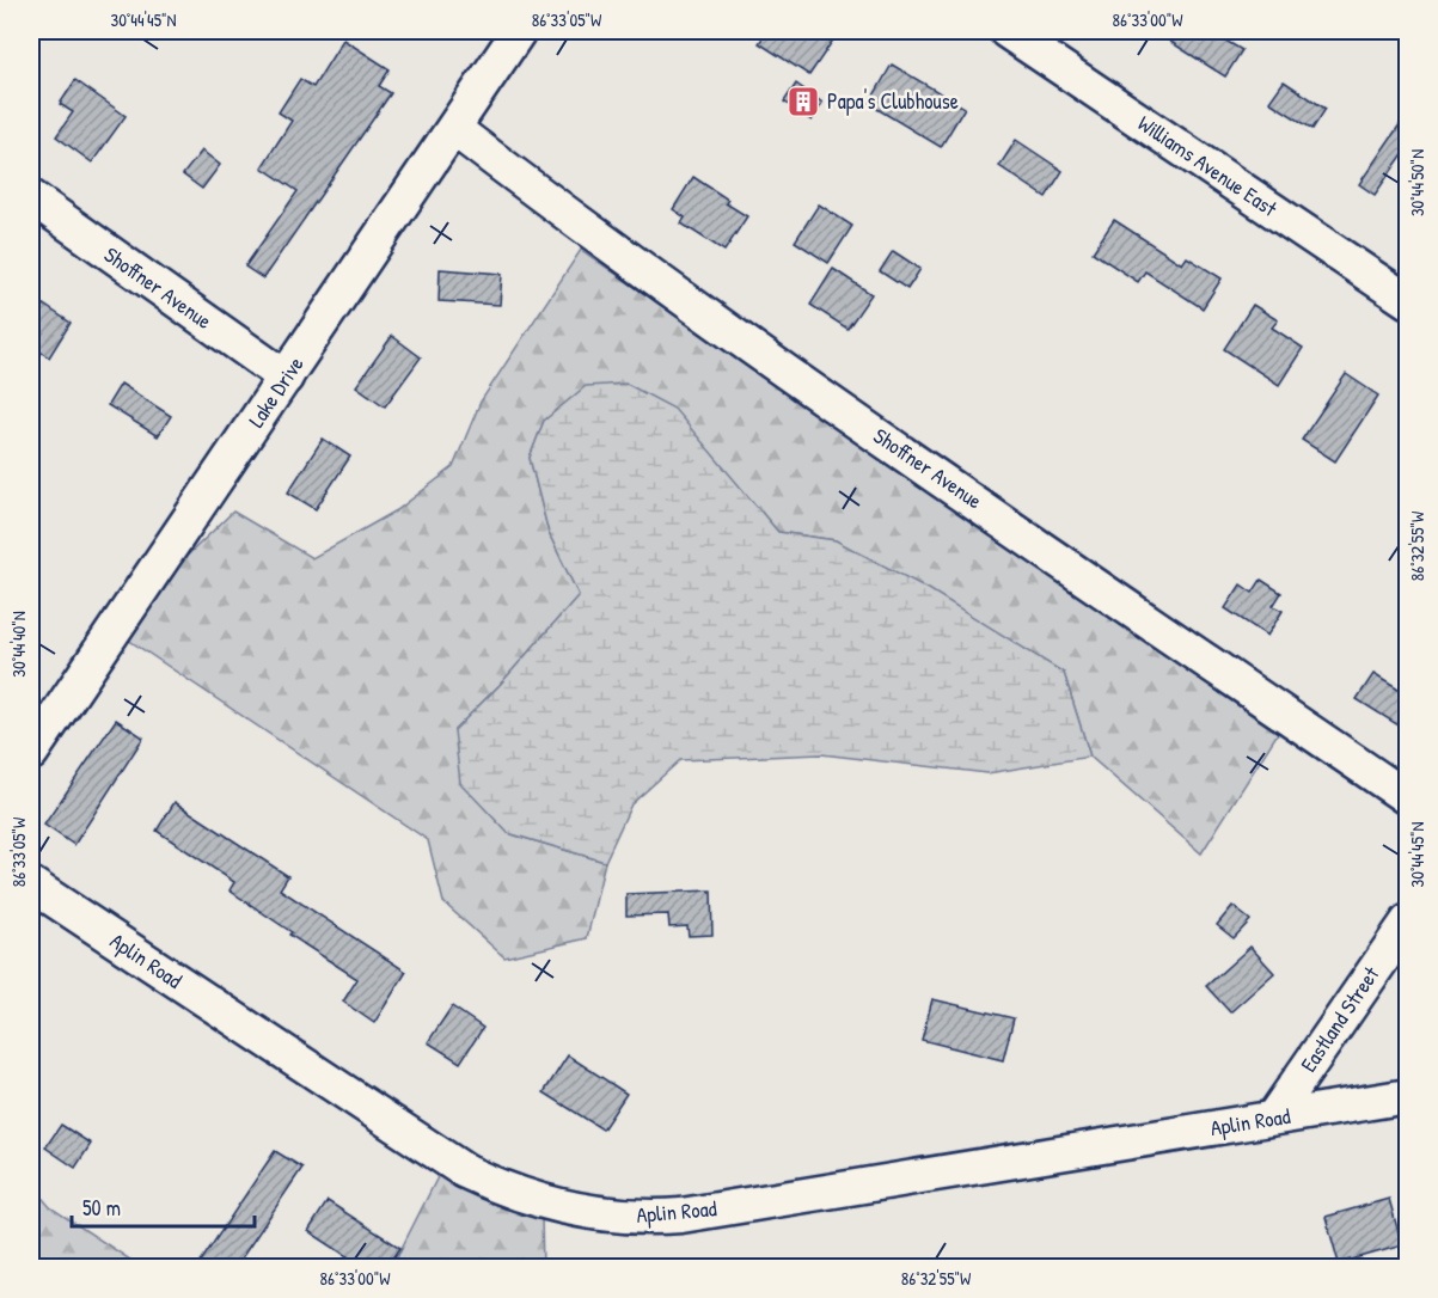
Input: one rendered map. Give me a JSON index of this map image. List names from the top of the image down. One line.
{"streets":{"street":["Williams Avenue East","Shoffner Avenue","Lake Drive","Aplin Road","Eastland Street"]},"crossings":[["Shoffner Avenue","Lake Drive"],["Aplin Road","Eastland Street"]],"places":{"building":["Papa's Clubhouse"]},"scale_bar":"50 m","coordinates":["30°44'45\"N","86°33'05\"W","86°33'00\"W","30°44'50\"N","86°32'55\"W","30°44'40\"N"]}
